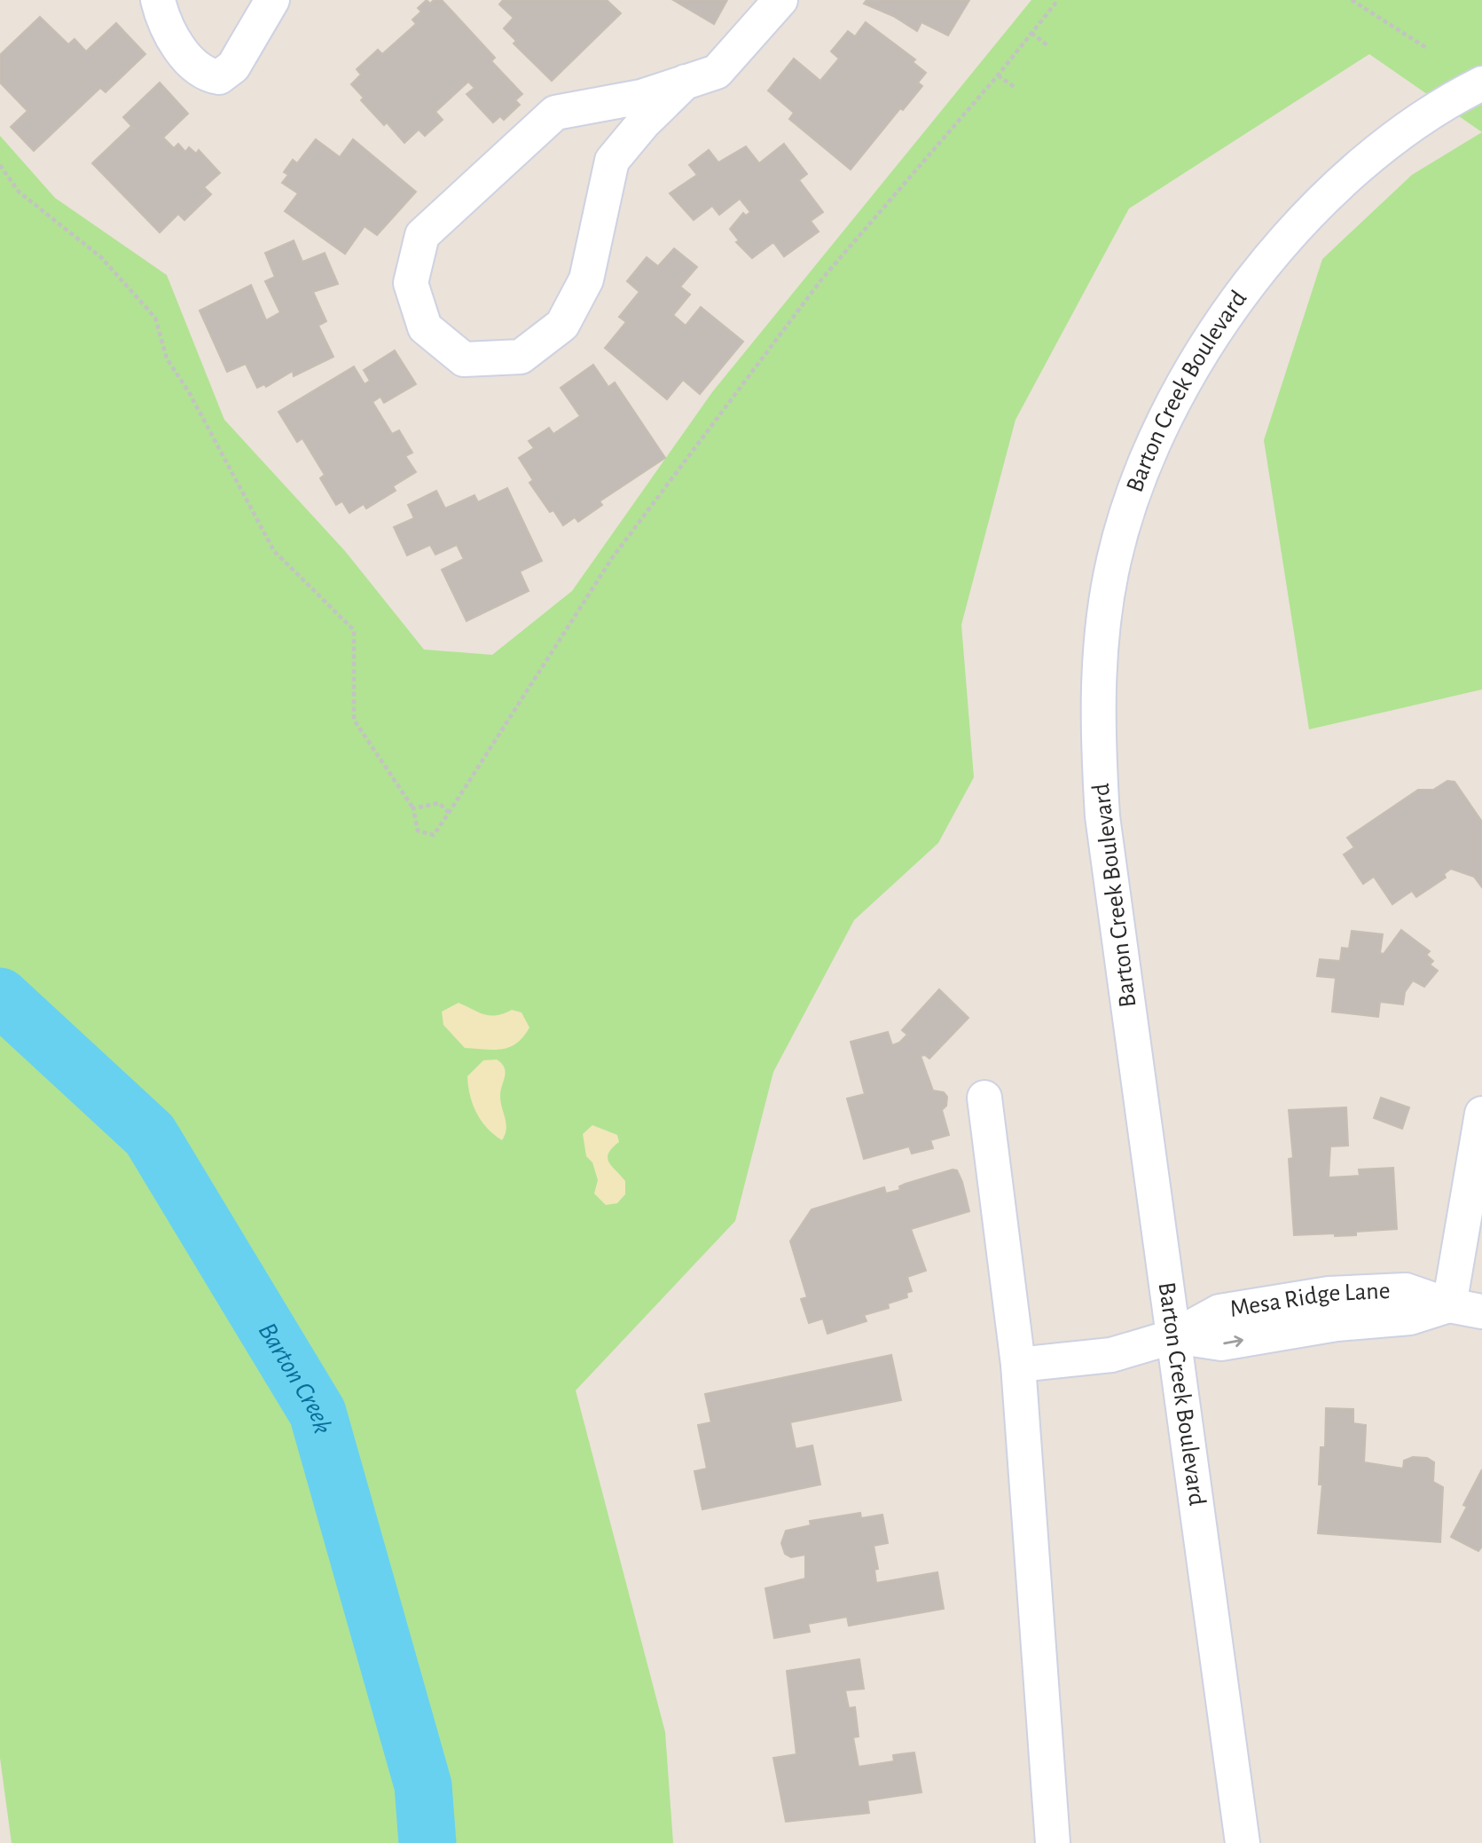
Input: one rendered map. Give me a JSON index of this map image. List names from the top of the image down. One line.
{"streets":{"street":["Barton Creek Boulevard","Mesa Ridge Lane"]},"crossings":[["Barton Creek Boulevard","Mesa Ridge Lane"]],"water":["Barton Creek"]}
